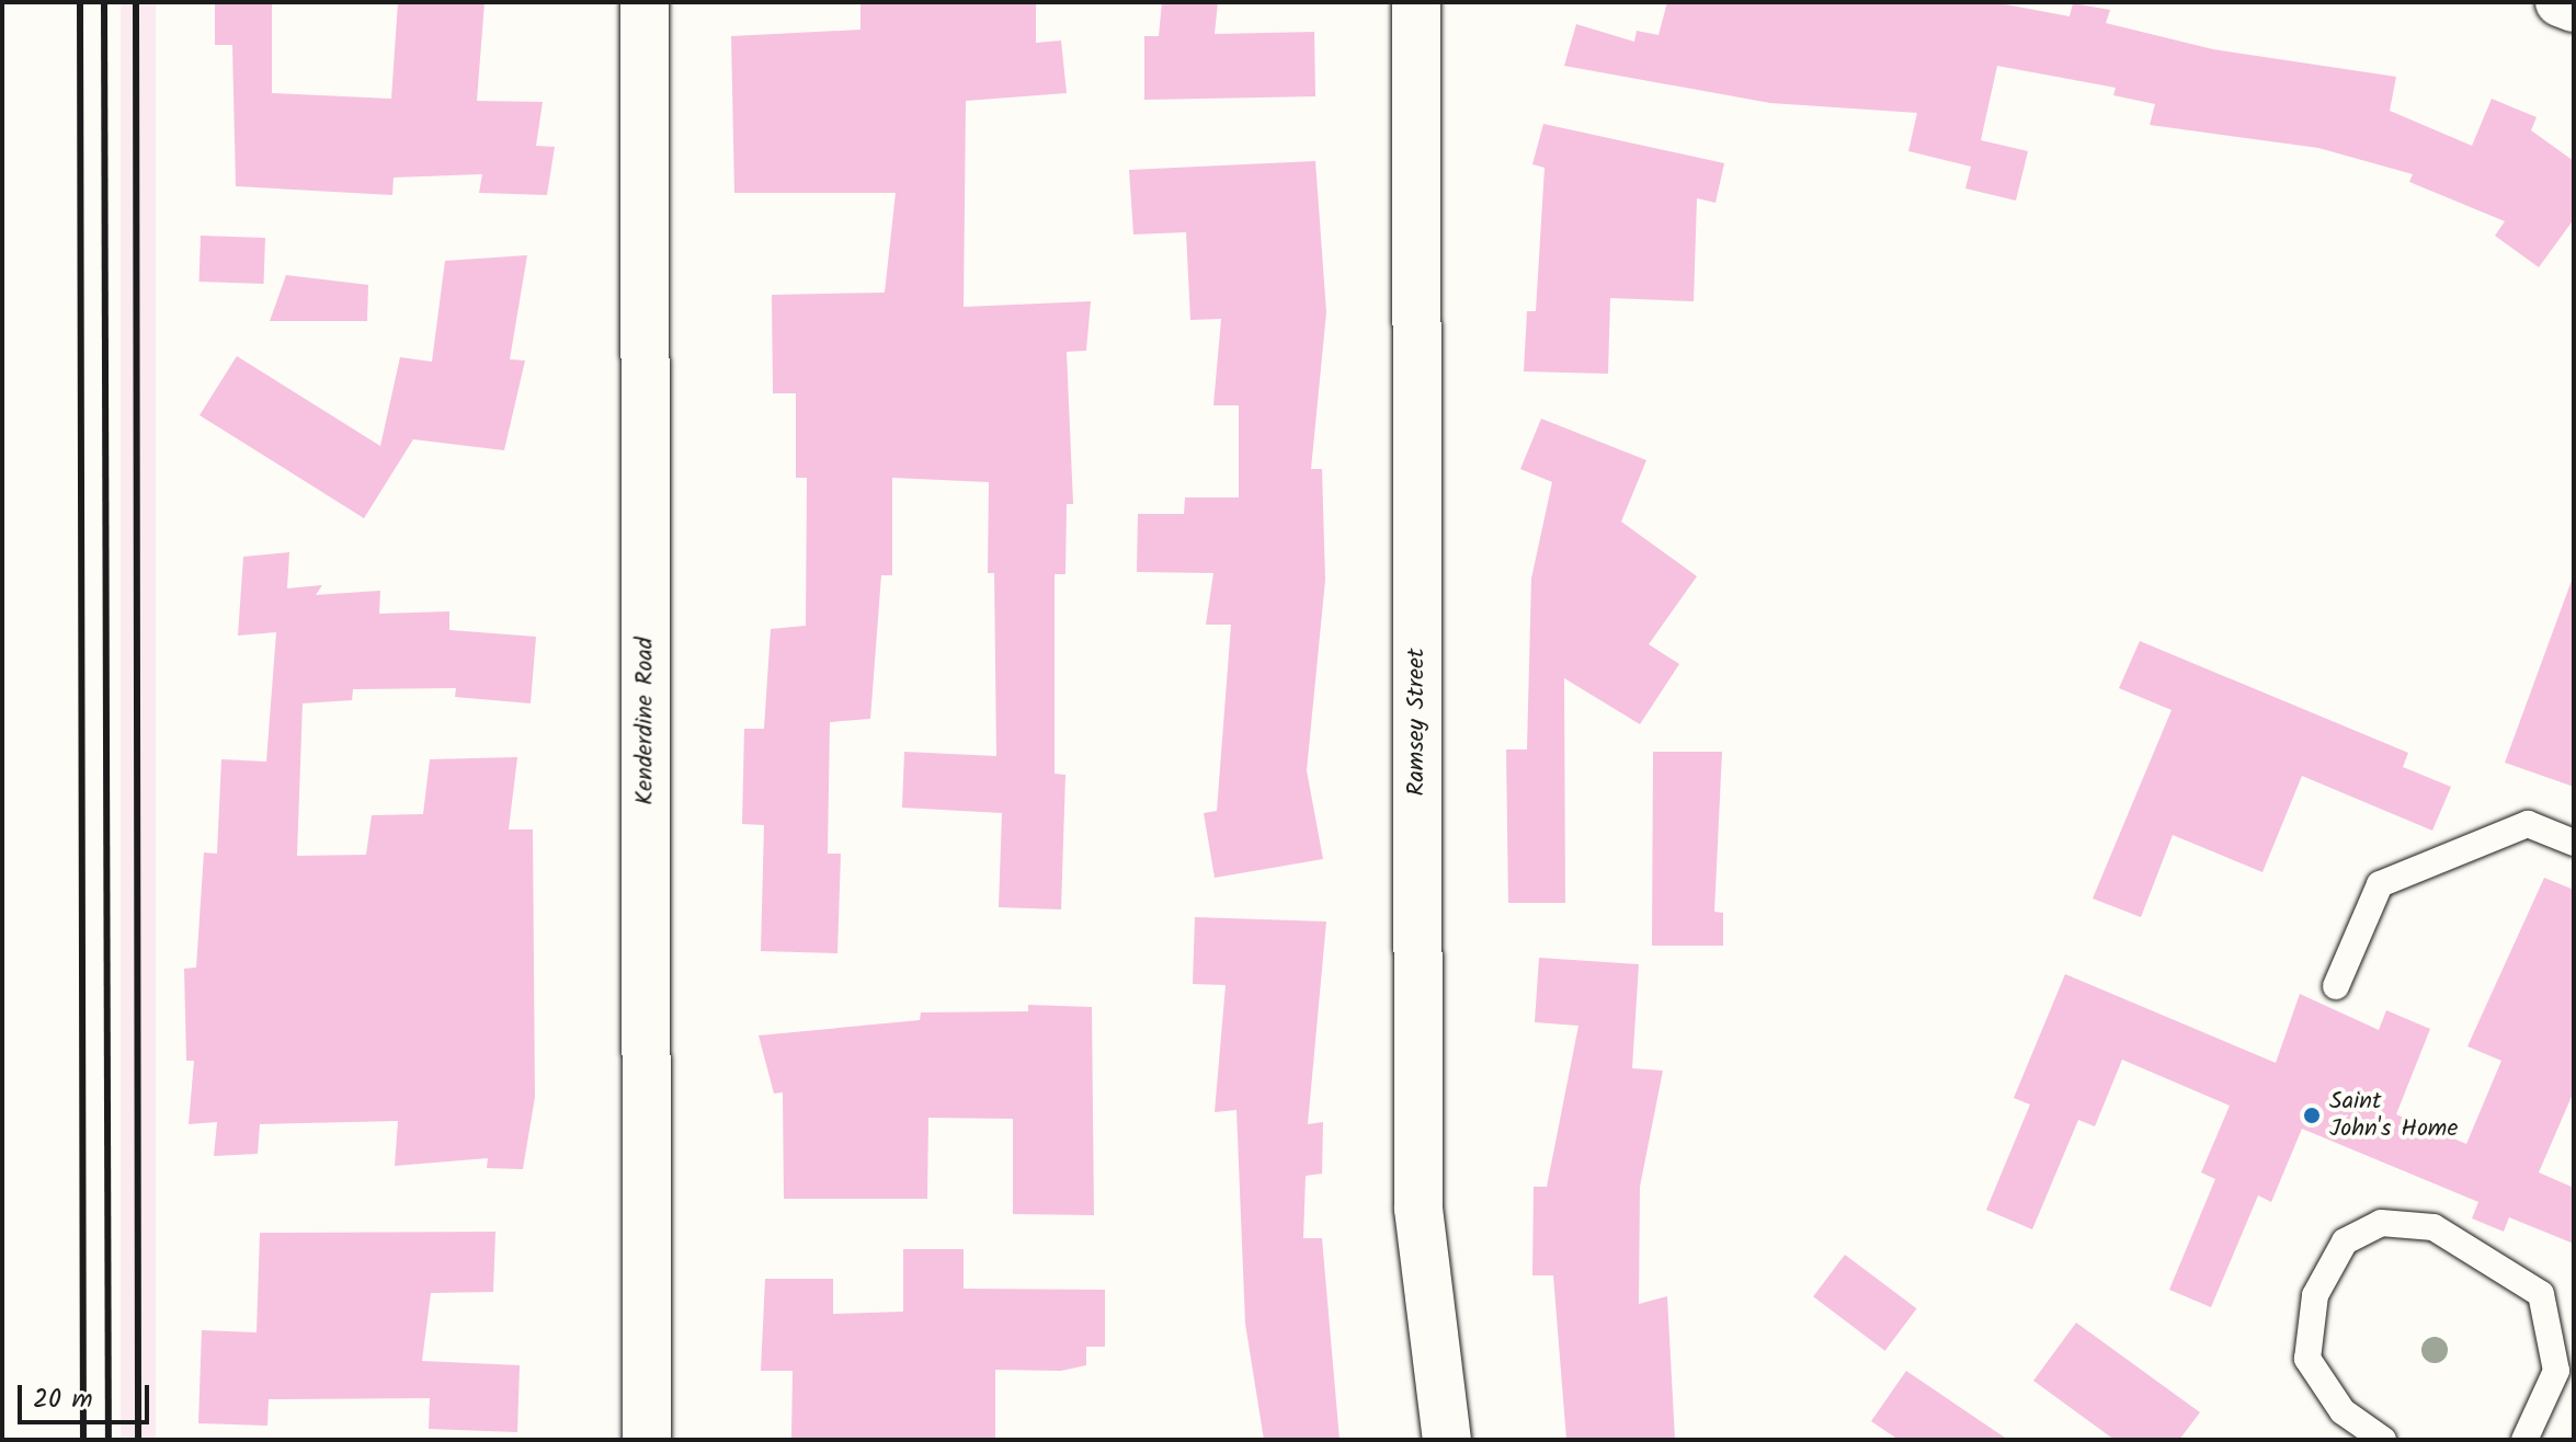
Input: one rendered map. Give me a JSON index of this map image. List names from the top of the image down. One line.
{"streets":{"street":["Kenderdine Road","Ramsey Street"]},"places":["Saint John's Home"],"scale_bar":"20 m"}
